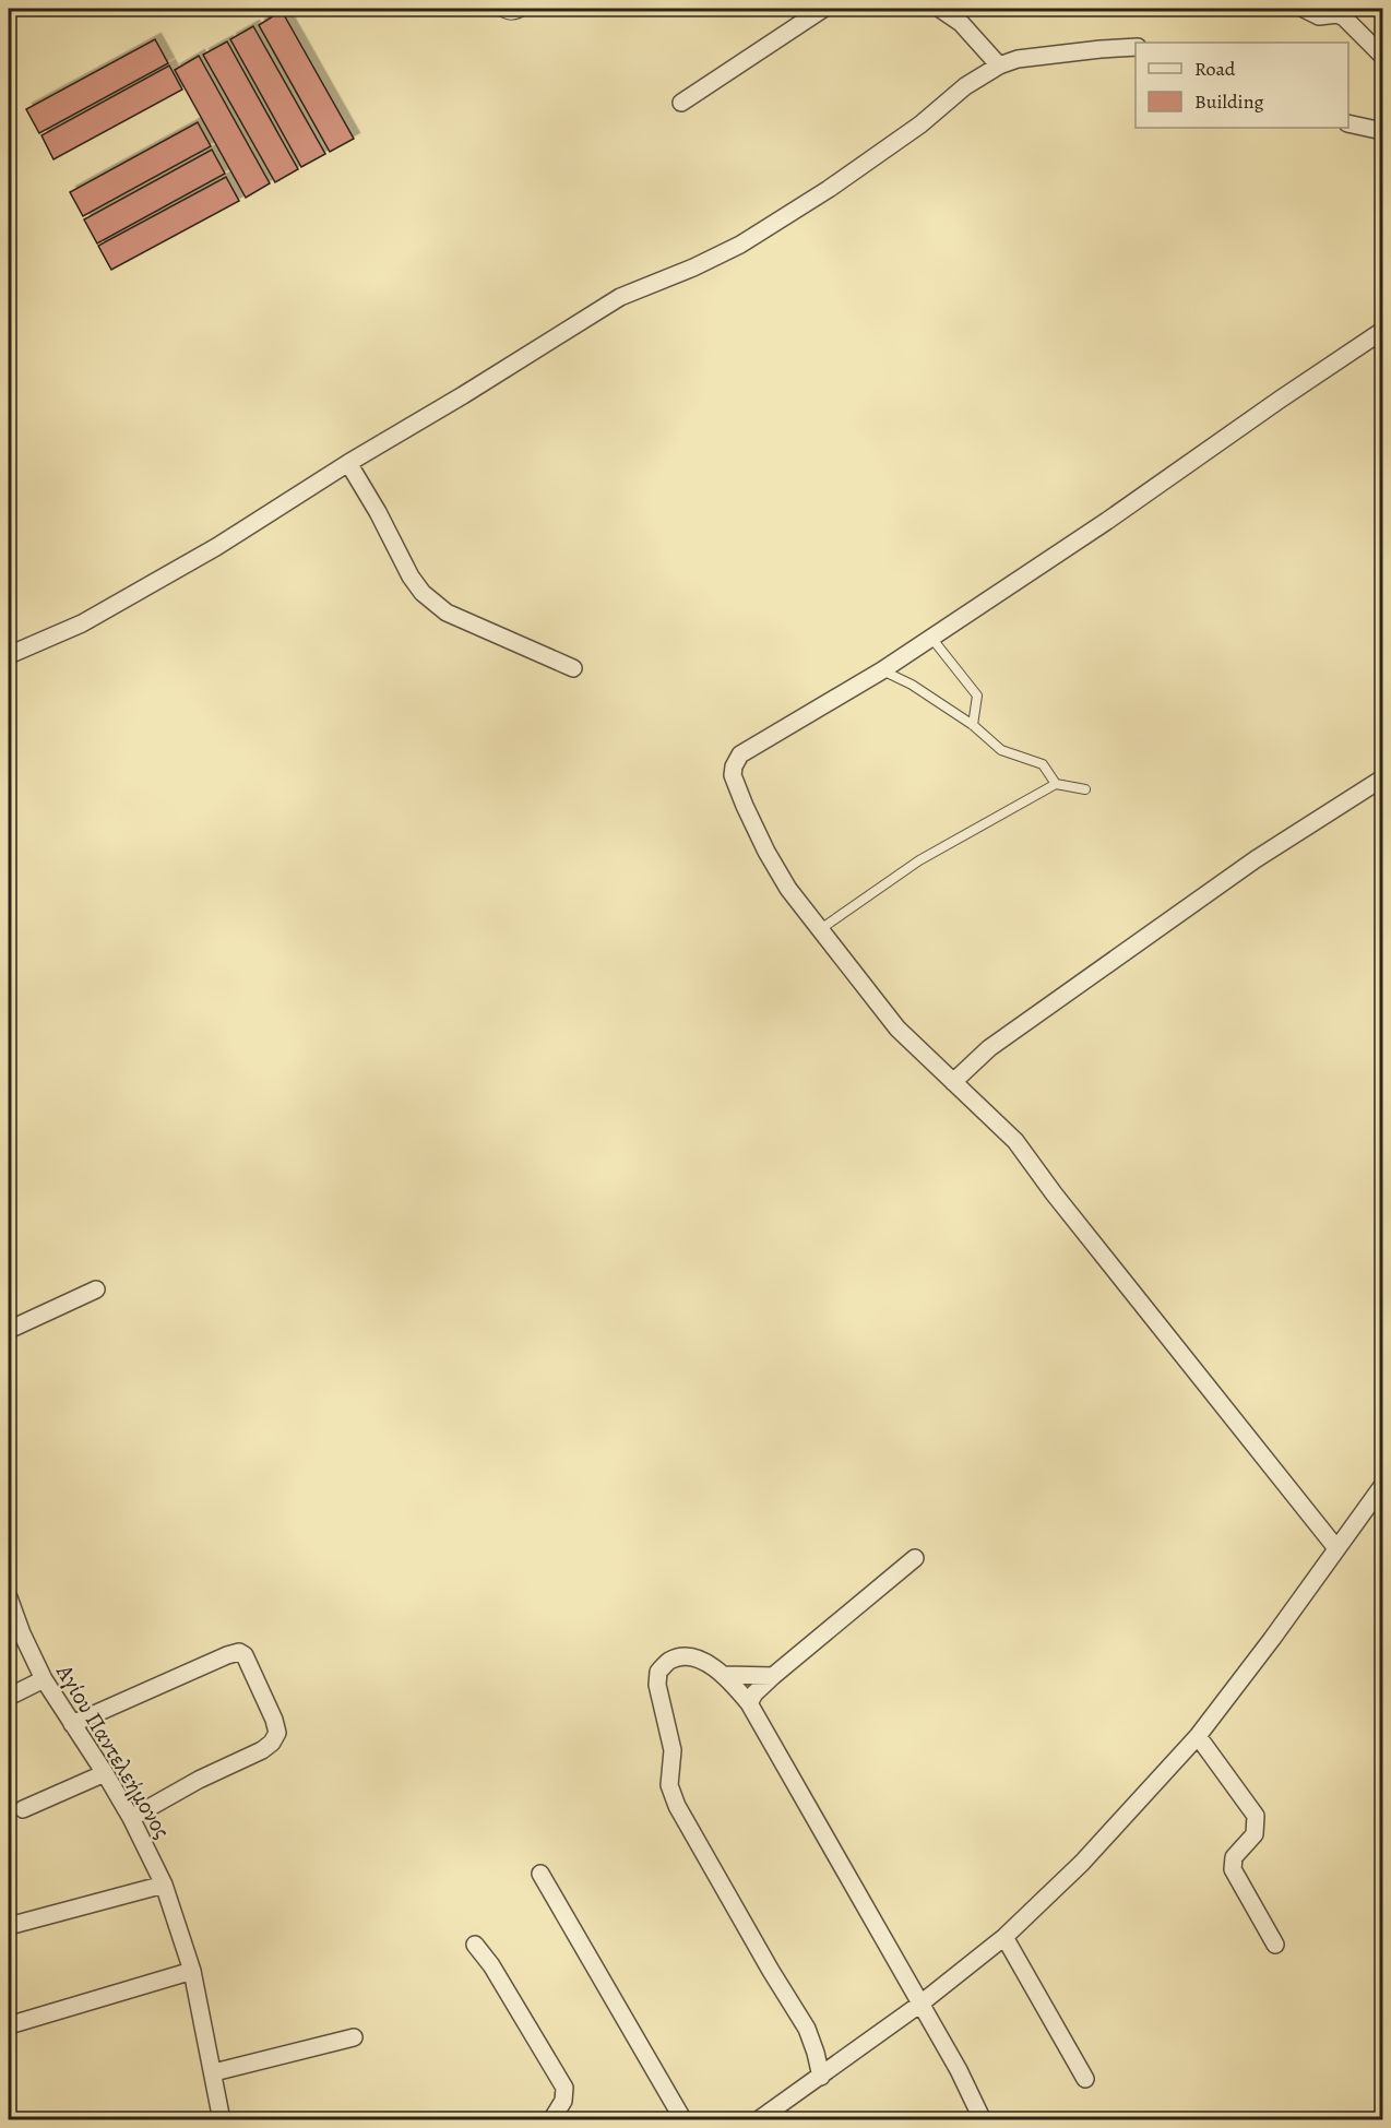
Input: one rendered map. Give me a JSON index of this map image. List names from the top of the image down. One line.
{"streets":{"street":["Αγίου Παντελεήμονος"]},"legend":["Road","Building"]}
